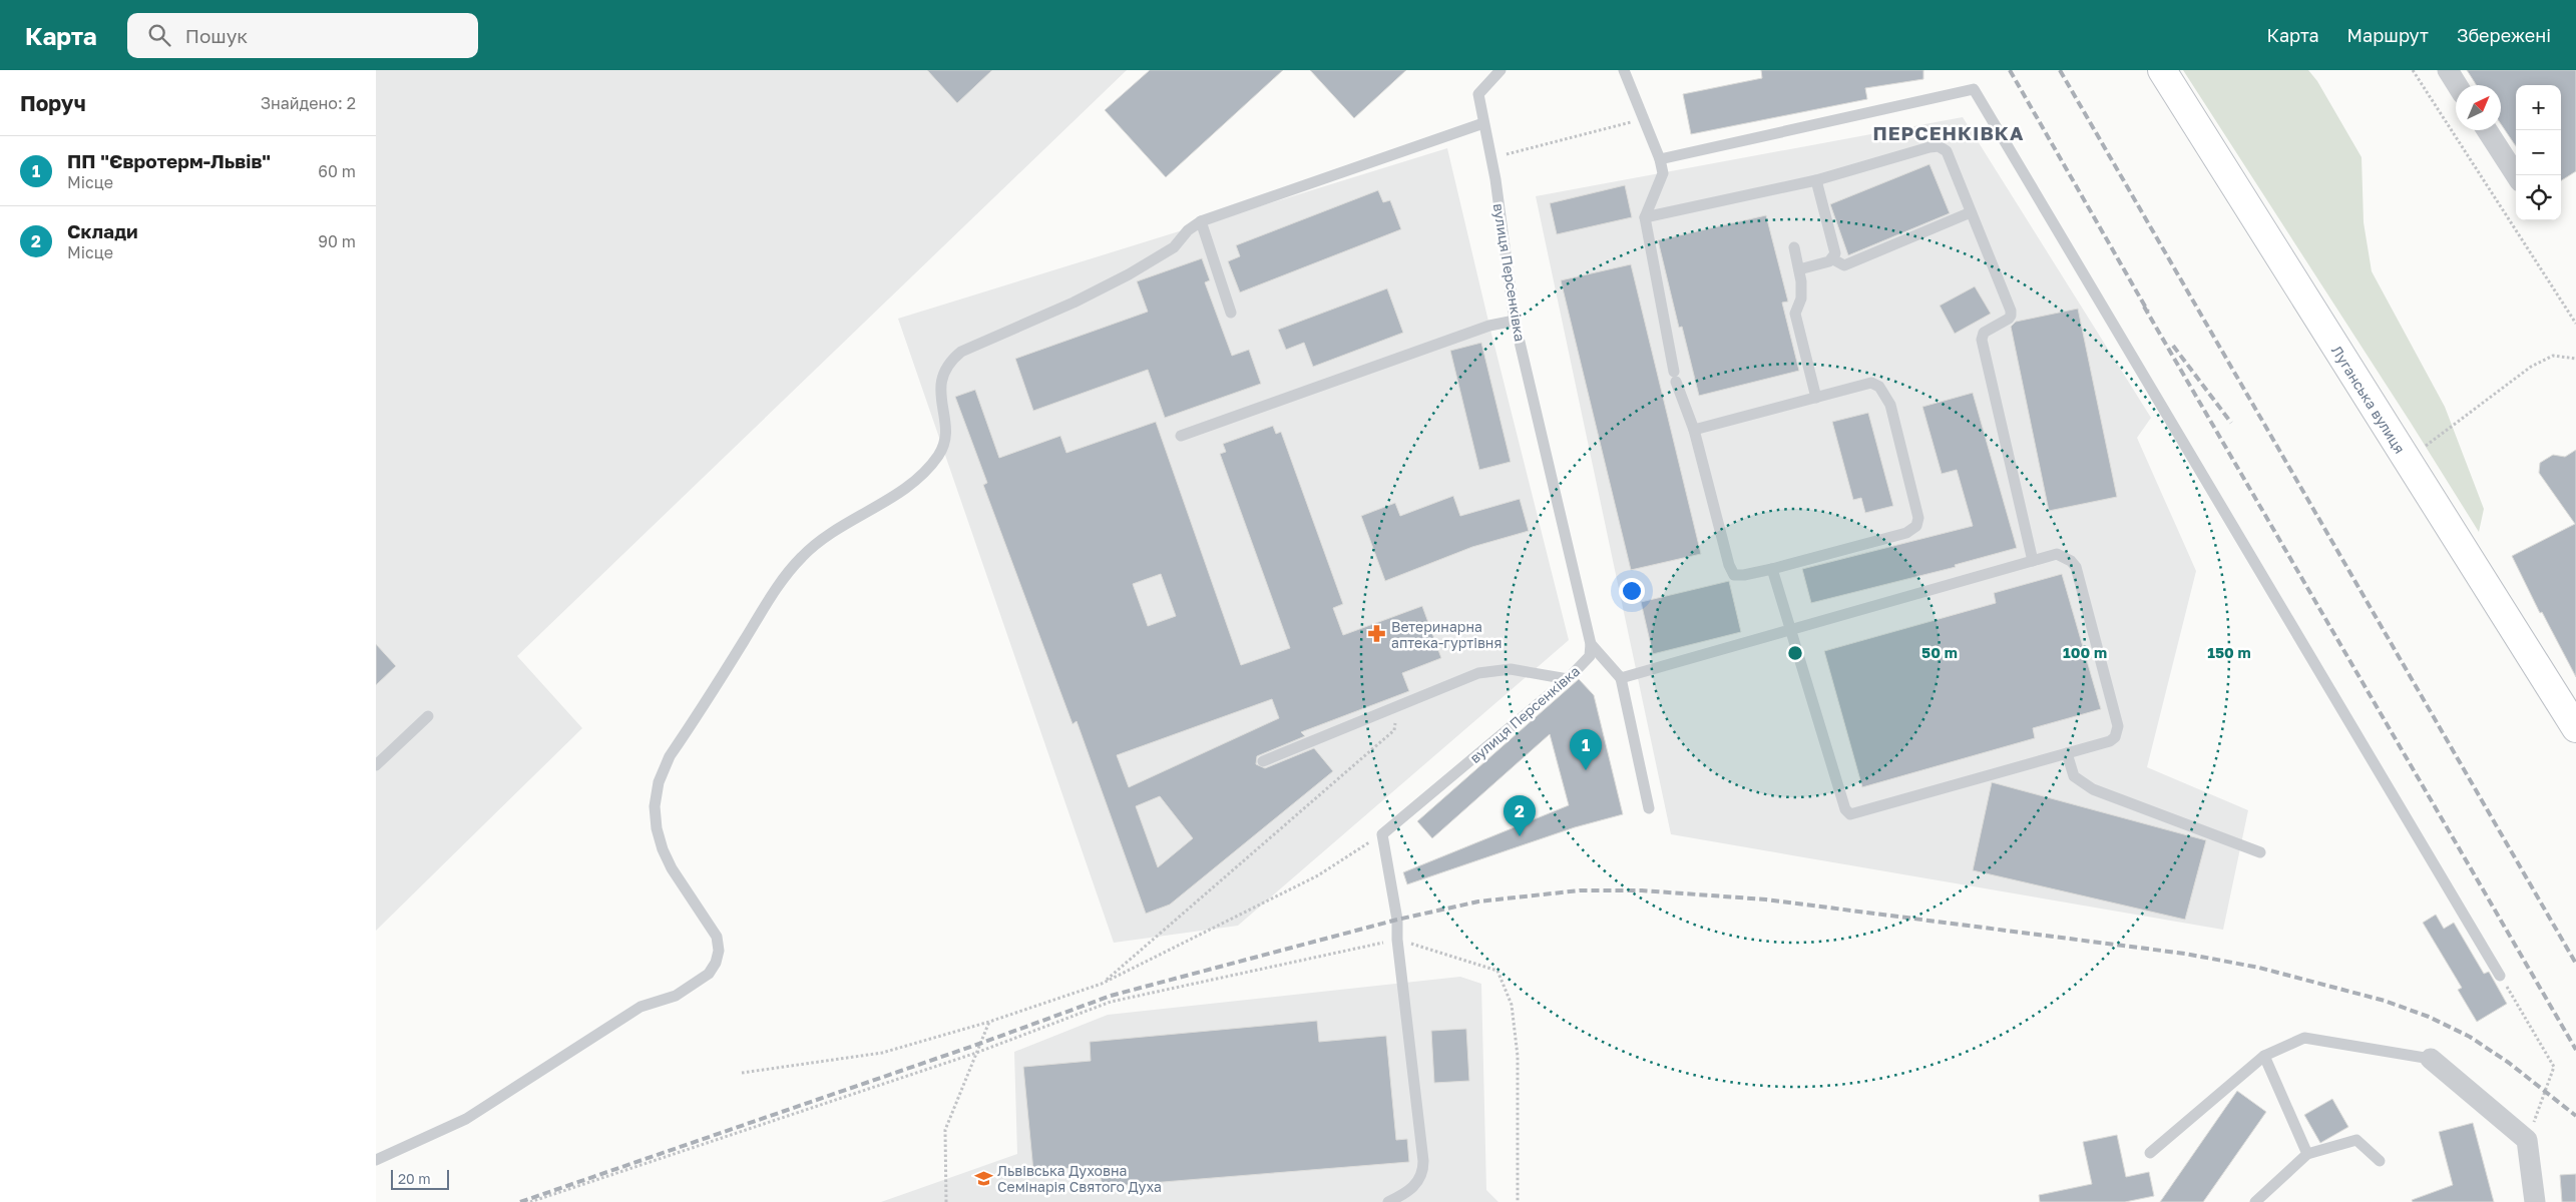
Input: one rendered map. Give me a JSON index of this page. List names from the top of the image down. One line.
{"streets":{"main road":["Луганська вулиця"],"lane":["вулиця Персенківка"]},"districts":["ПЕРСЕНКІВКА"],"places":{"pharmacy":["Ветеринарна аптека-гуртівня"],"school or university":["Львівська Духовна Семінарія Святого Духа"]},"scale_bar":"20 m","north":"top right","page":{"header":"Карта","search":"Пошук","nav":["Карта","Маршрут","Збережені"],"heading":["Поруч","Знайдено: 2"],"map_buttons":["+","−"],"list":[{"mark":"1","name":"ПП \"Євротерм-Львів\"","note":"Місце","value":"60 m"},{"mark":"2","name":"Склади","note":"Місце","value":"90 m"}],"pins":["1","2"],"scale":"20 m"},"rings":["50 m","100 m","150 m"]}
